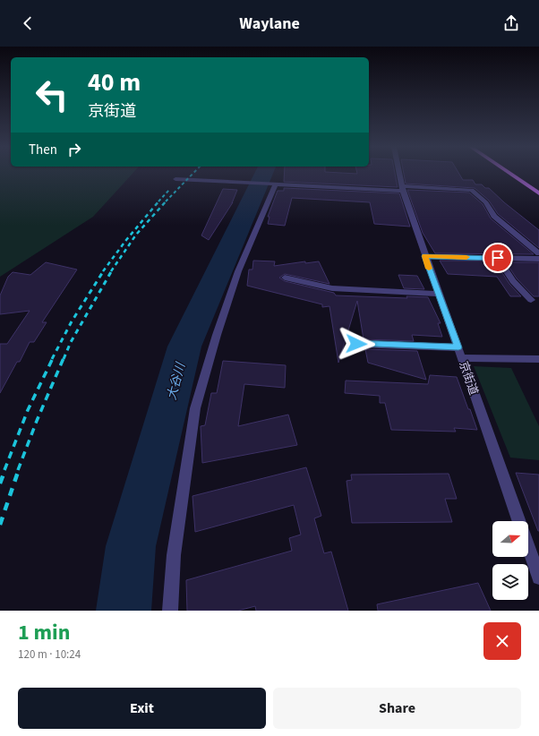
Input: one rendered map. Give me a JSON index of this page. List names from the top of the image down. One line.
{"streets":{"street":["京街道"]},"water":["大谷川"],"north":"right","page":{"header":"Waylane","turn":["40 m","京街道"],"then":"Then","heading":["1 min","120 m · 10:24"],"buttons":["Exit","Share"]}}
